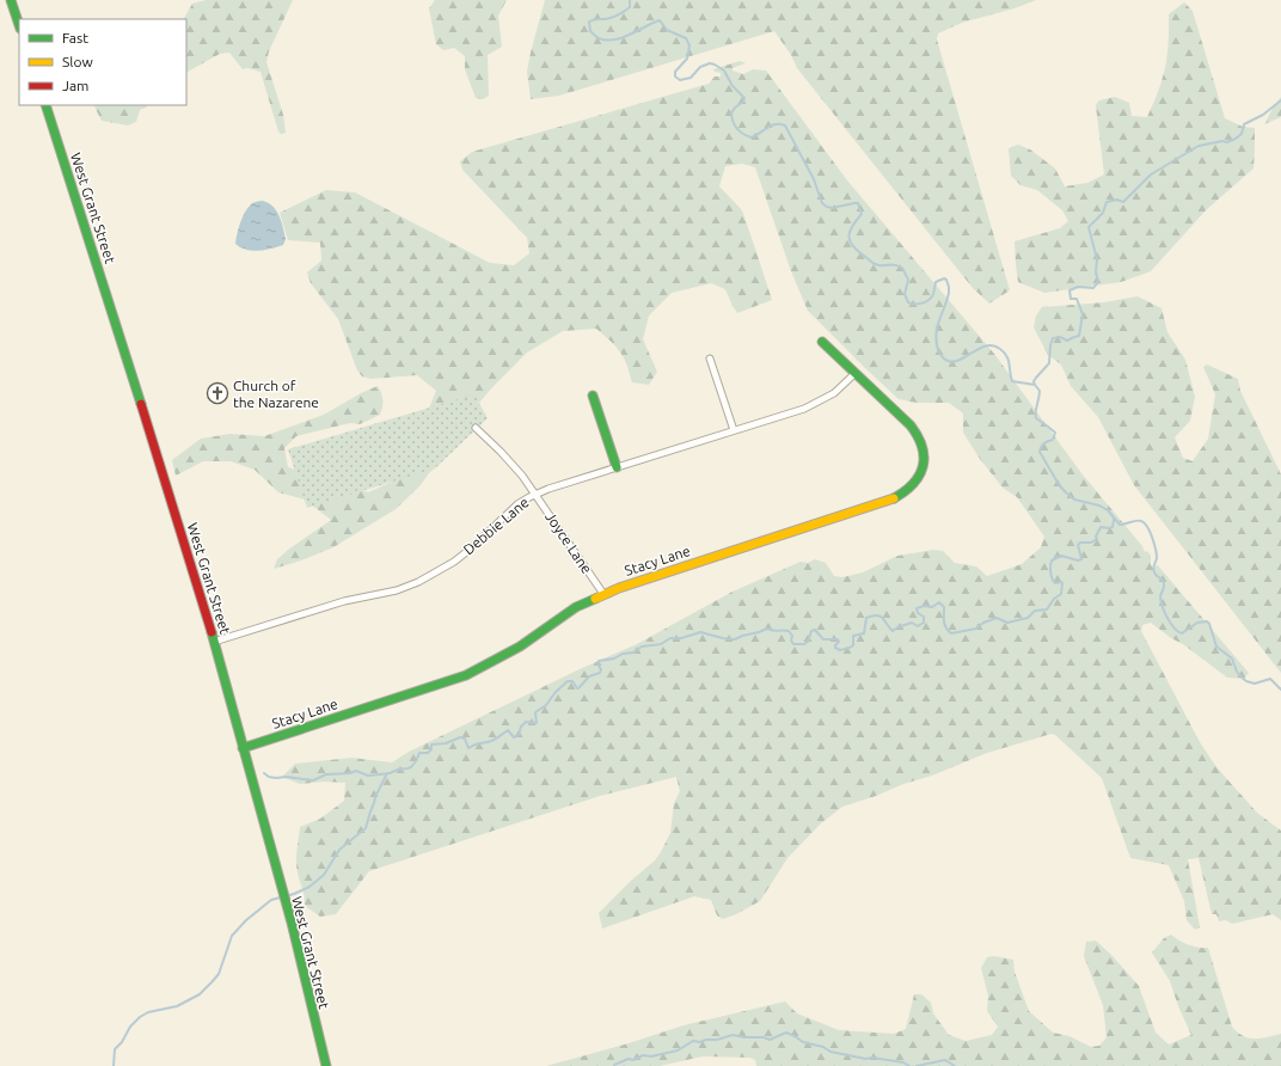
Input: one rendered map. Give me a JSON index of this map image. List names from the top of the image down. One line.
{"streets":{"main road":["West Grant Street","Stacy Lane"],"street":["Debbie Lane","Joyce Lane"]},"crossings":[["West Grant Street","Debbie Lane"],["West Grant Street","Stacy Lane"],["Debbie Lane","Joyce Lane"],["Debbie Lane","Stacy Lane"],["Joyce Lane","Stacy Lane"]],"places":{"church":["Church of the Nazarene"]},"legend":["Fast","Slow","Jam"]}
